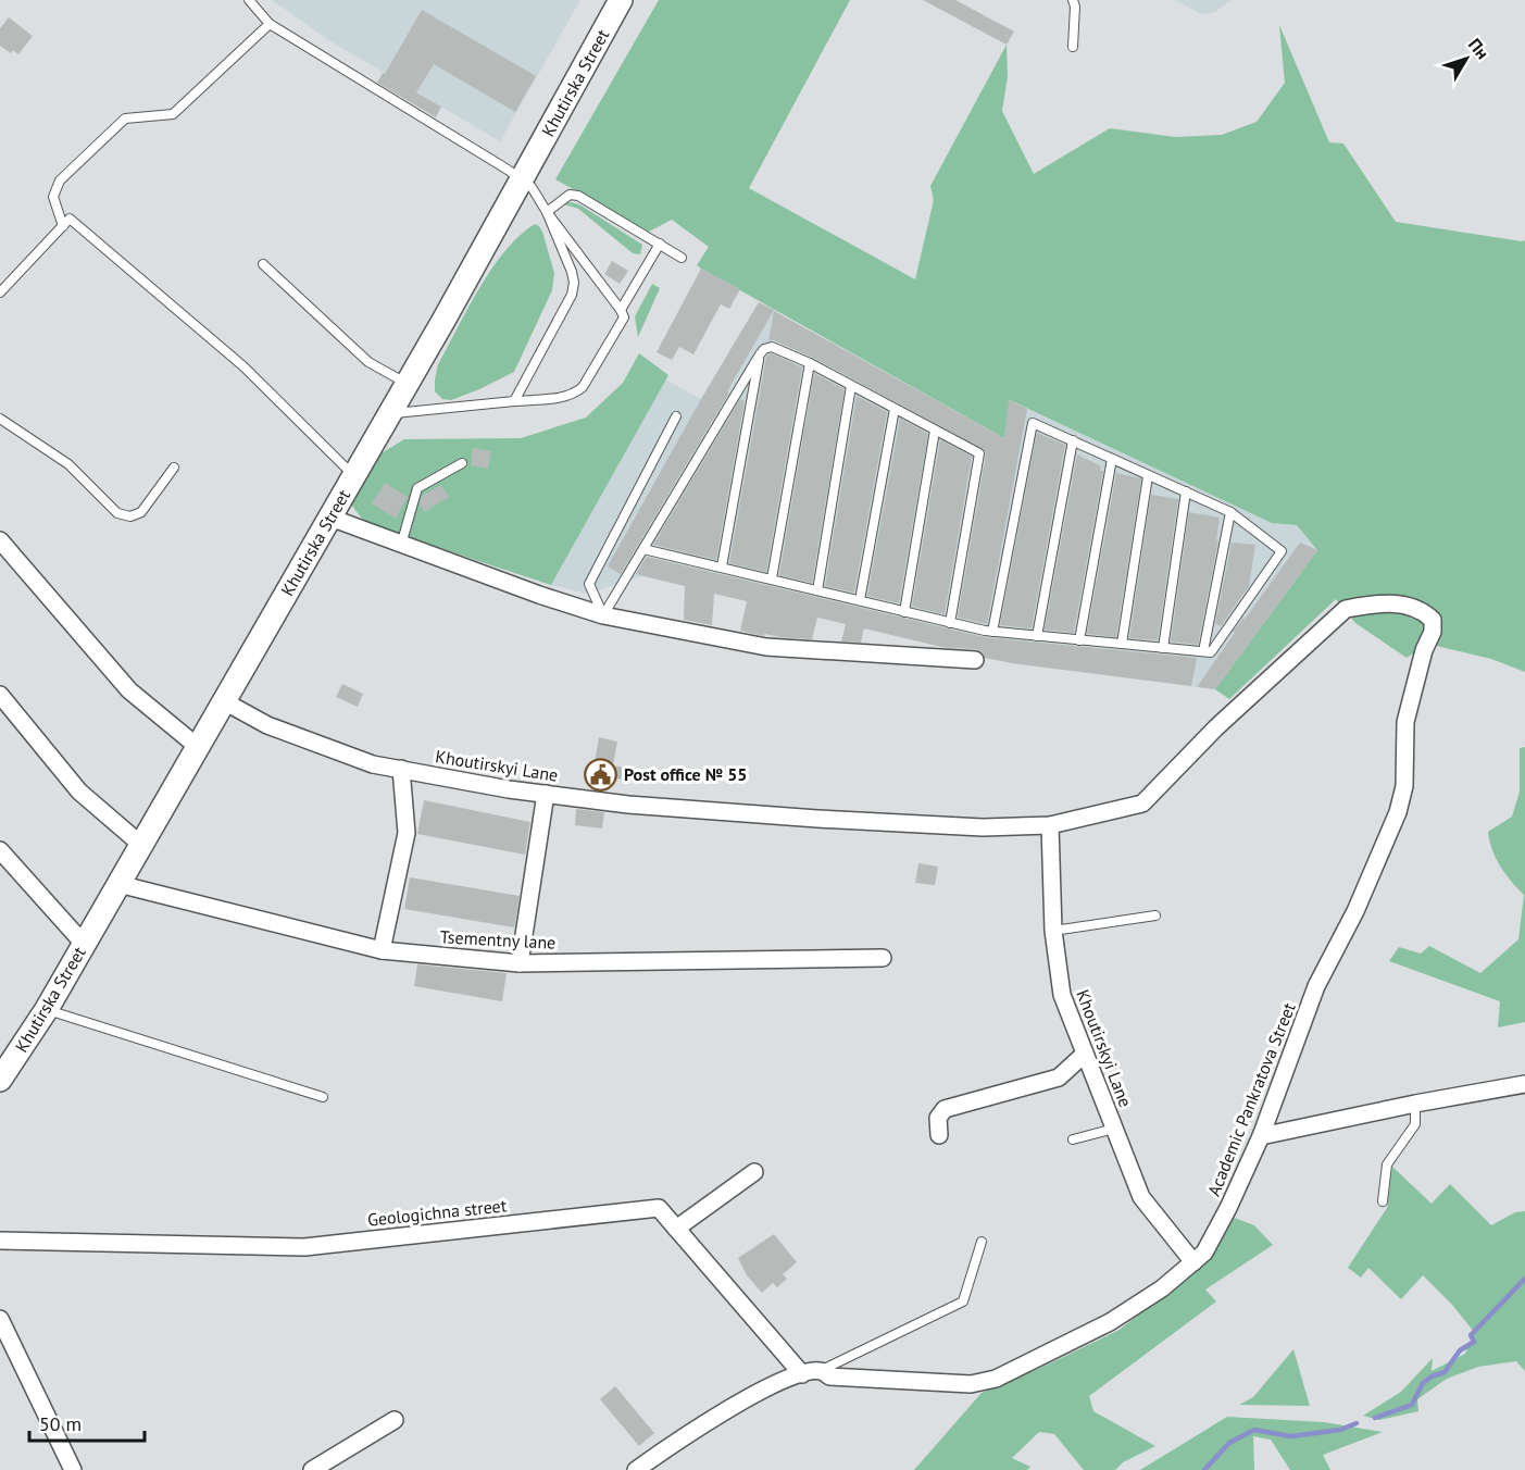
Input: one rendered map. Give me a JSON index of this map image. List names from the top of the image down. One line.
{"streets":{"main road":["Khutirska Street"],"street":["Khoutirskyi Lane","Tsementny lane","Academic Pankratova Street","Geologichna street"]},"crossings":[["Khutirska Street","Khoutirskyi Lane"],["Khutirska Street","Tsementny lane"],["Khoutirskyi Lane","Academic Pankratova Street"],["Academic Pankratova Street","Geologichna street"]],"places":{"public building":["Post office № 55"]},"scale_bar":"50 m","north":"top right"}
